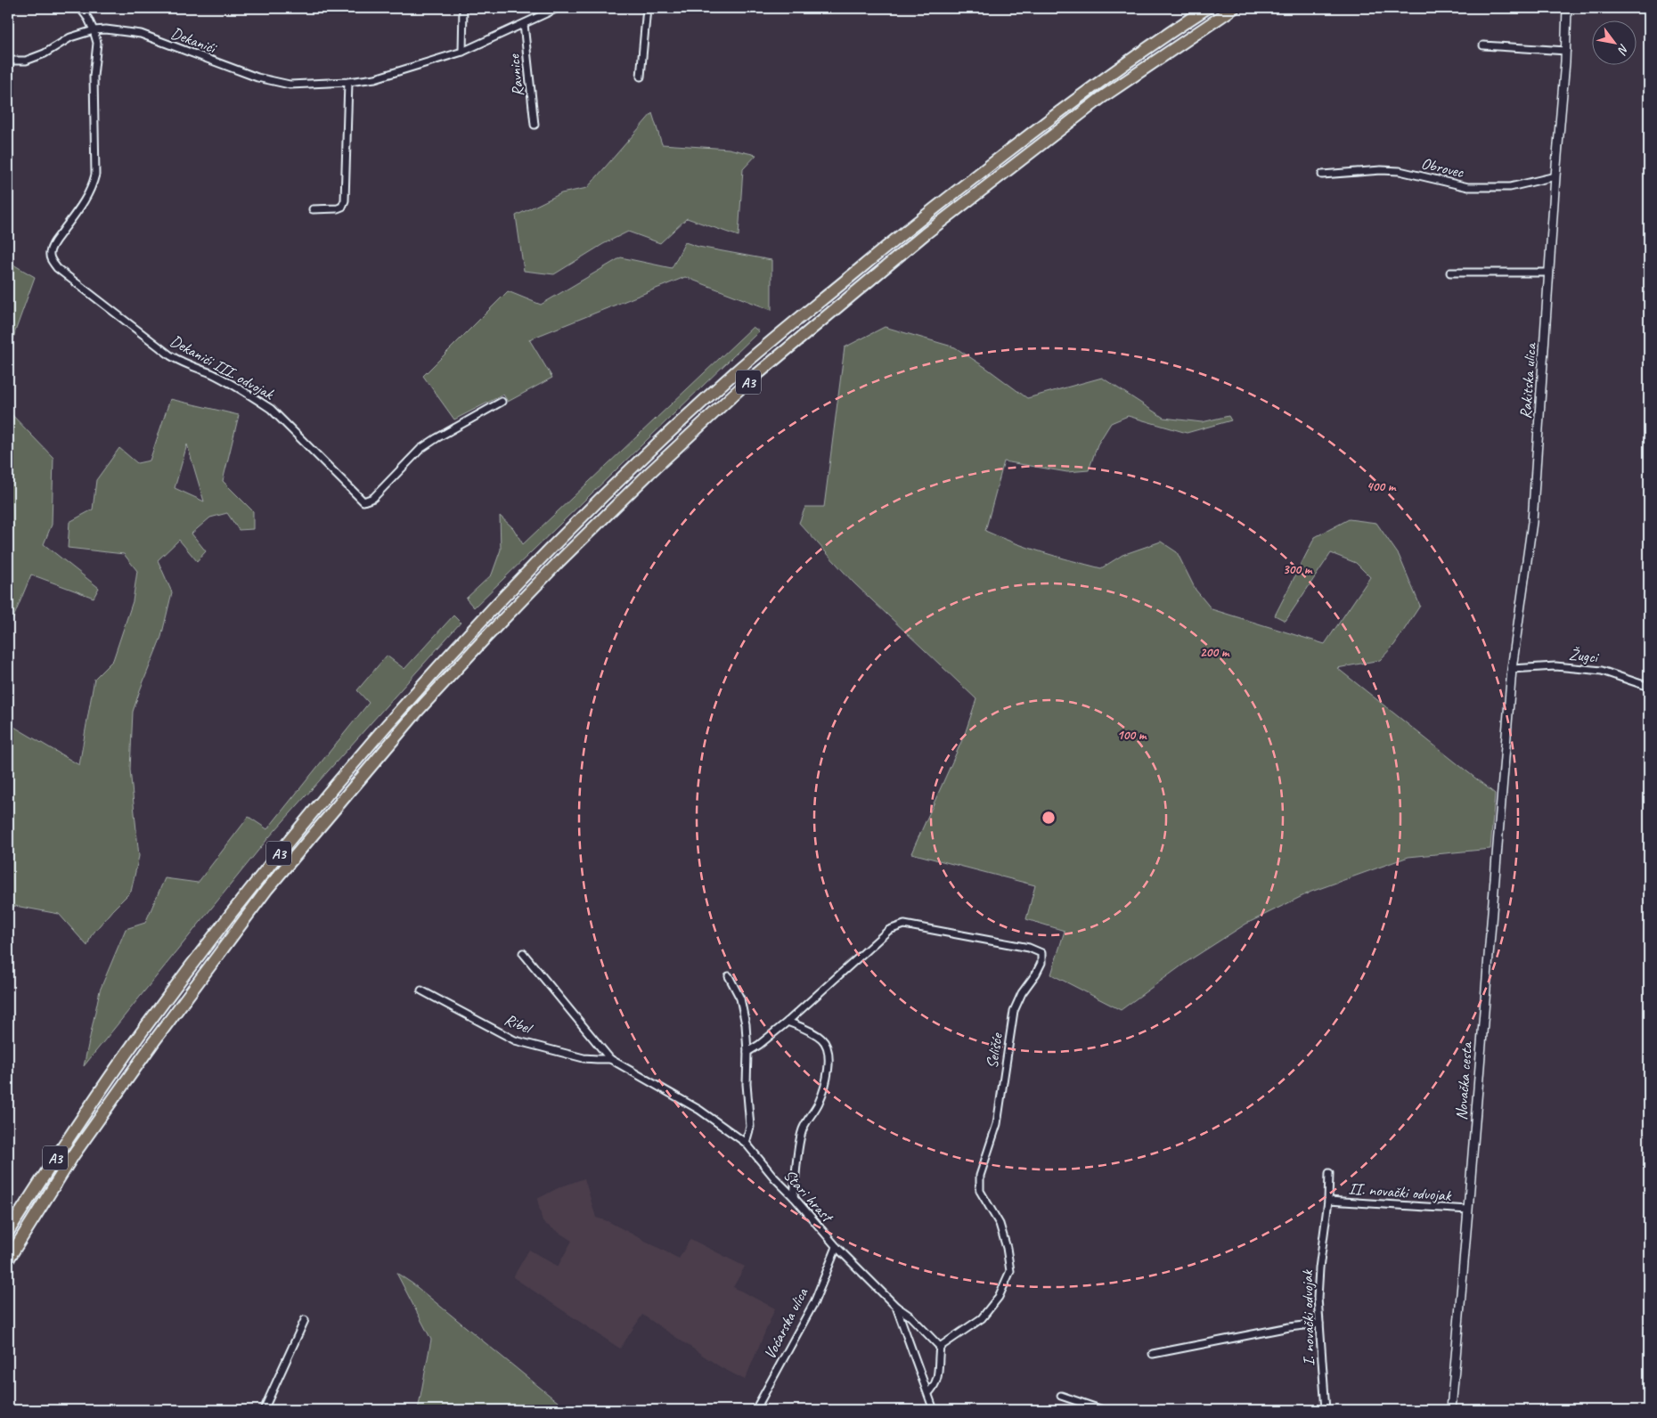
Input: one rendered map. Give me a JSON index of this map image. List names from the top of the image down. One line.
{"streets":{"highway":["A3"],"street":["Dekanići","Ravnice","Obrovec","Dekanići III. odvojak","Rakitska ulica","Žugci","Ribel","Selišće","Novačka cesta","II. novački odvojak","Stari hrast","I. novački odvojak","Voćarska ulica"]},"crossings":[["Dekanići","Ravnice"],["Dekanići","Dekanići III. odvojak"],["Obrovec","Rakitska ulica"],["Rakitska ulica","Žugci"],["Rakitska ulica","Novačka cesta"],["Novačka cesta","II. novački odvojak"],["II. novački odvojak","I. novački odvojak"],["Stari hrast","Voćarska ulica"]],"north":"bottom right","rings":["400 m","300 m","200 m","100 m"]}
